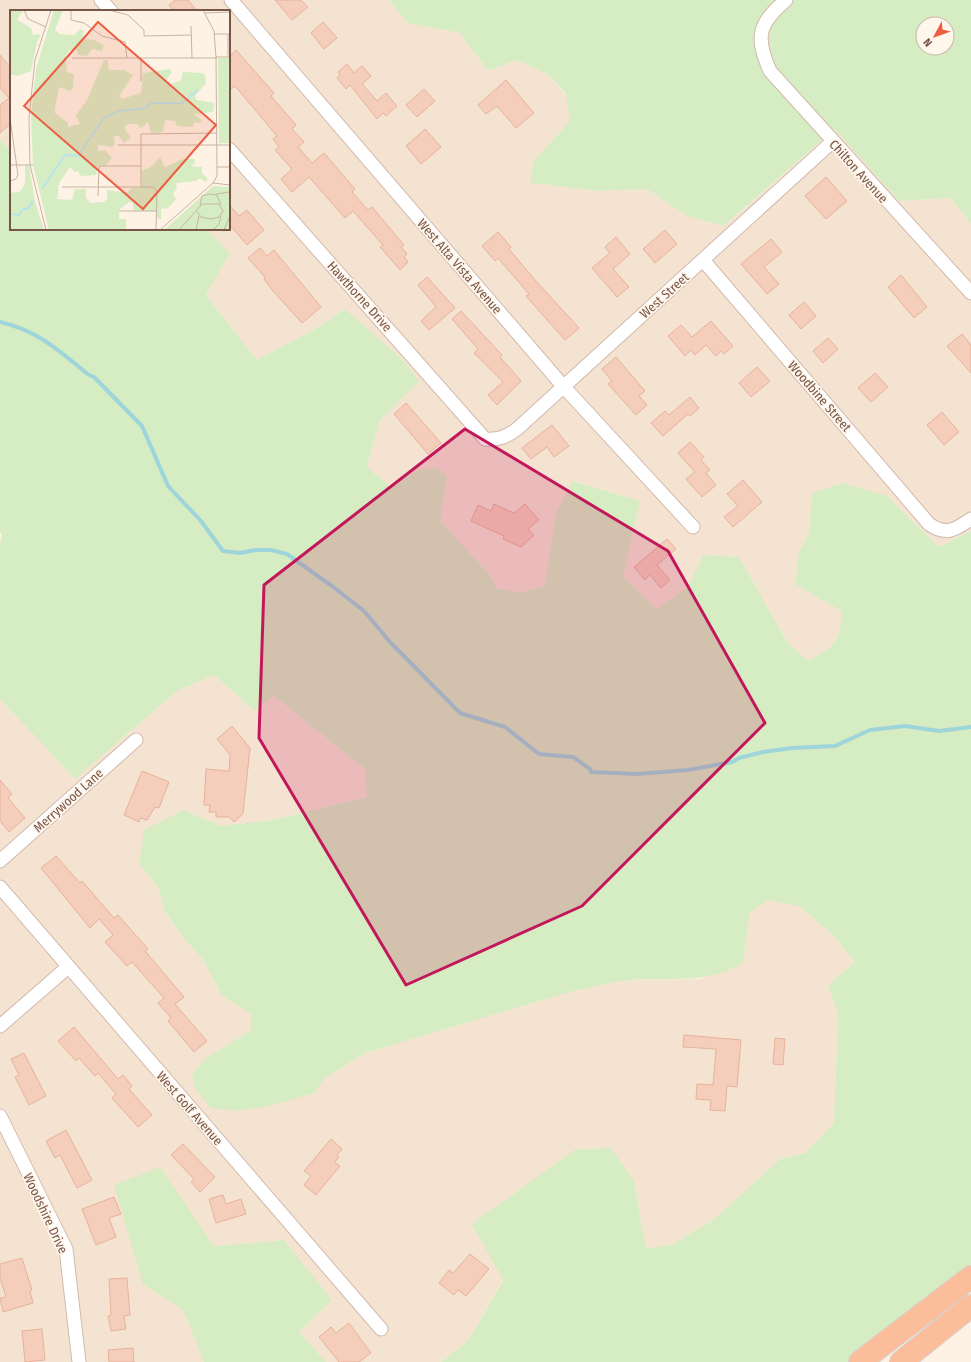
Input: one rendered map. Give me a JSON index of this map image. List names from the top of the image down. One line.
{"streets":{"street":["Chilton Avenue","West Alta Vista Avenue","West Street","Hawthorne Drive","Woodbine Street","Merrywood Lane","West Golf Avenue","Woodshire Drive"]},"crossings":[["Chilton Avenue","West Street"],["West Alta Vista Avenue","West Street"],["West Street","Hawthorne Drive"],["West Street","Woodbine Street"]],"north":"bottom left"}
